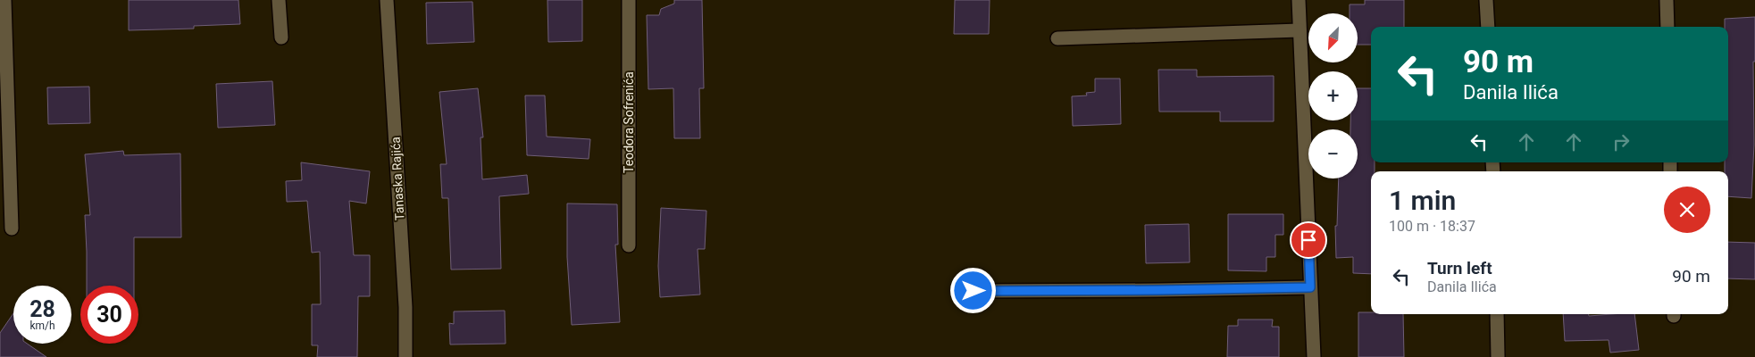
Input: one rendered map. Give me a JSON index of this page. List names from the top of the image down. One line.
{"streets":{"street":["Teodora Sofrenića","Tanaska Rajića"]},"north":"bottom left","page":{"map_buttons":["+","−"],"turn":["90 m","Danila Ilića"],"heading":["1 min","100 m · 18:37"],"list":[{"name":"Turn left","note":"Danila Ilića","value":"90 m"}],"speed":"28 km/h","limit":"30"}}
